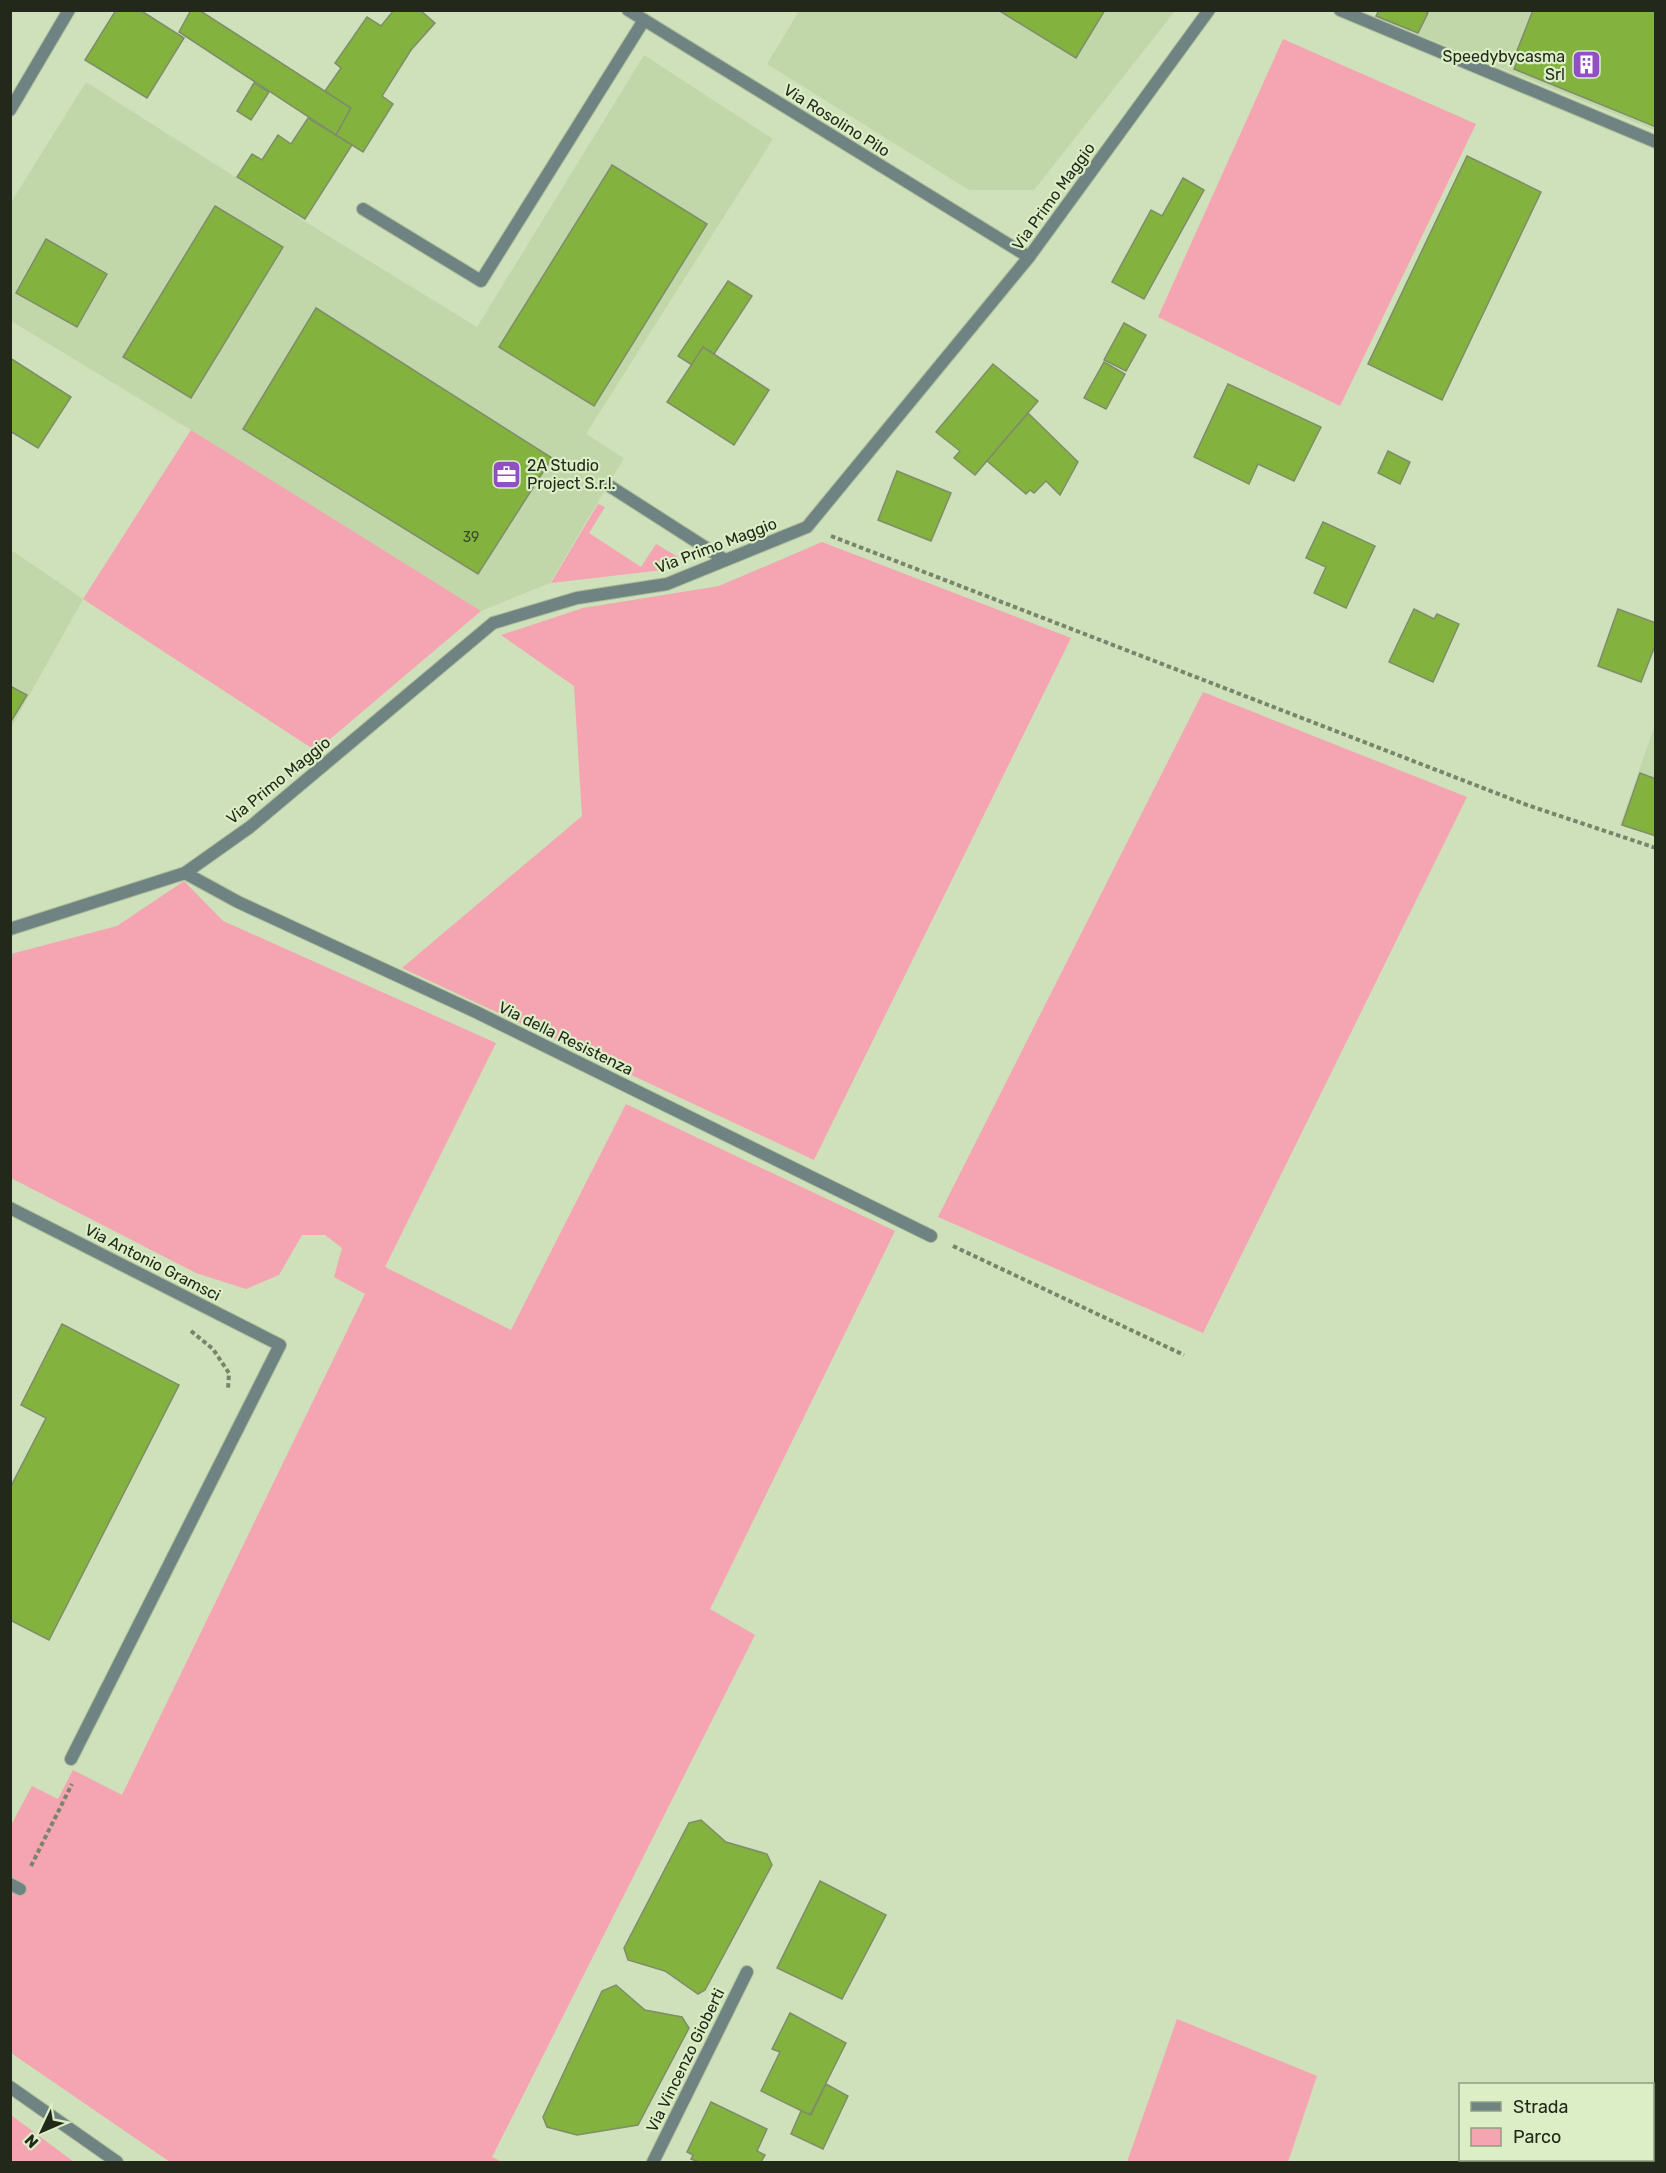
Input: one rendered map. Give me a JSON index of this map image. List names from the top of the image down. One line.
{"streets":{"street":["Via Rosolino Pilo","Via Primo Maggio","Via della Resistenza","Via Antonio Gramsci","Via Vincenzo Gioberti"]},"crossings":[["Via Rosolino Pilo","Via Primo Maggio"],["Via Primo Maggio","Via della Resistenza"]],"places":{"building":["Speedybycasma Srl"],"office":["2A Studio Project S.r.l."]},"house_numbers":["39"],"legend":["Strada","Parco"],"north":"bottom left"}
